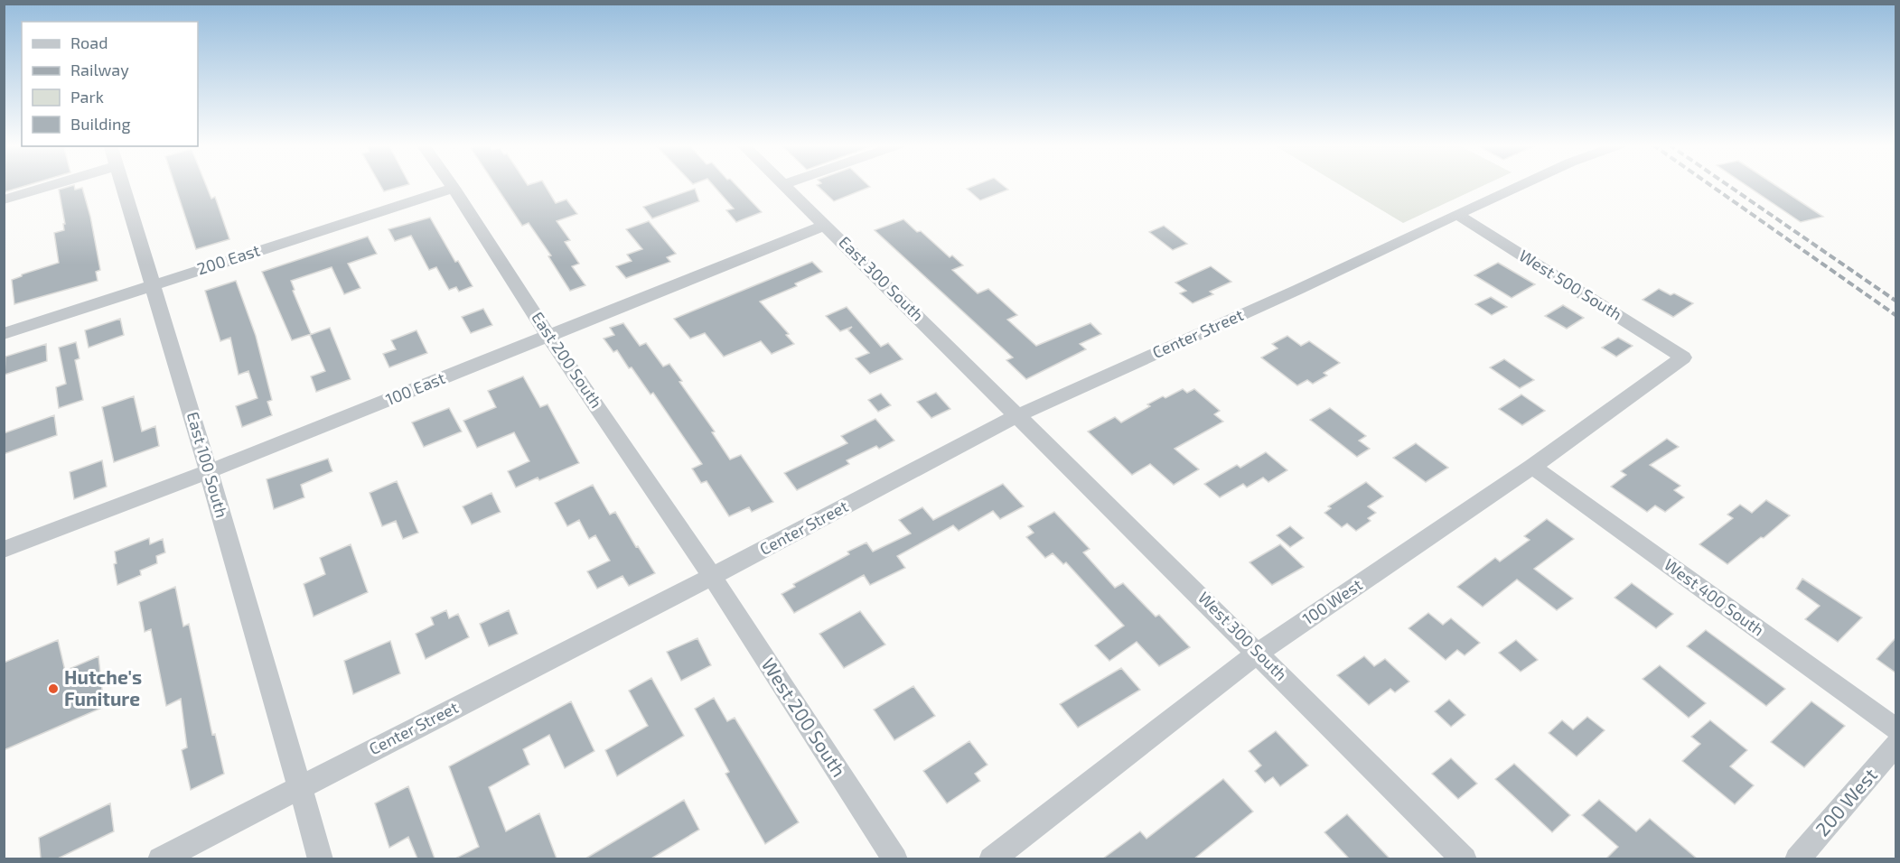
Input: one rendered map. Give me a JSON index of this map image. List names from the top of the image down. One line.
{"streets":{"street":["200 East","East 300 South","West 500 South","Center Street","East 200 South","100 East","East 100 South","West 400 South","100 West","West 300 South","West 200 South","200 West"]},"crossings":[["200 East","East 200 South"],["200 East","East 100 South"],["East 300 South","Center Street"],["East 300 South","100 East"],["East 300 South","West 300 South"],["West 500 South","Center Street"],["West 500 South","100 West"],["Center Street","East 200 South"],["Center Street","East 100 South"],["Center Street","West 300 South"],["Center Street","West 200 South"],["East 200 South","100 East"],["East 200 South","West 200 South"],["100 East","East 100 South"],["West 400 South","100 West"],["100 West","West 300 South"]],"places":["Hutche's Funiture"],"legend":["Road","Railway","Park","Building"]}
